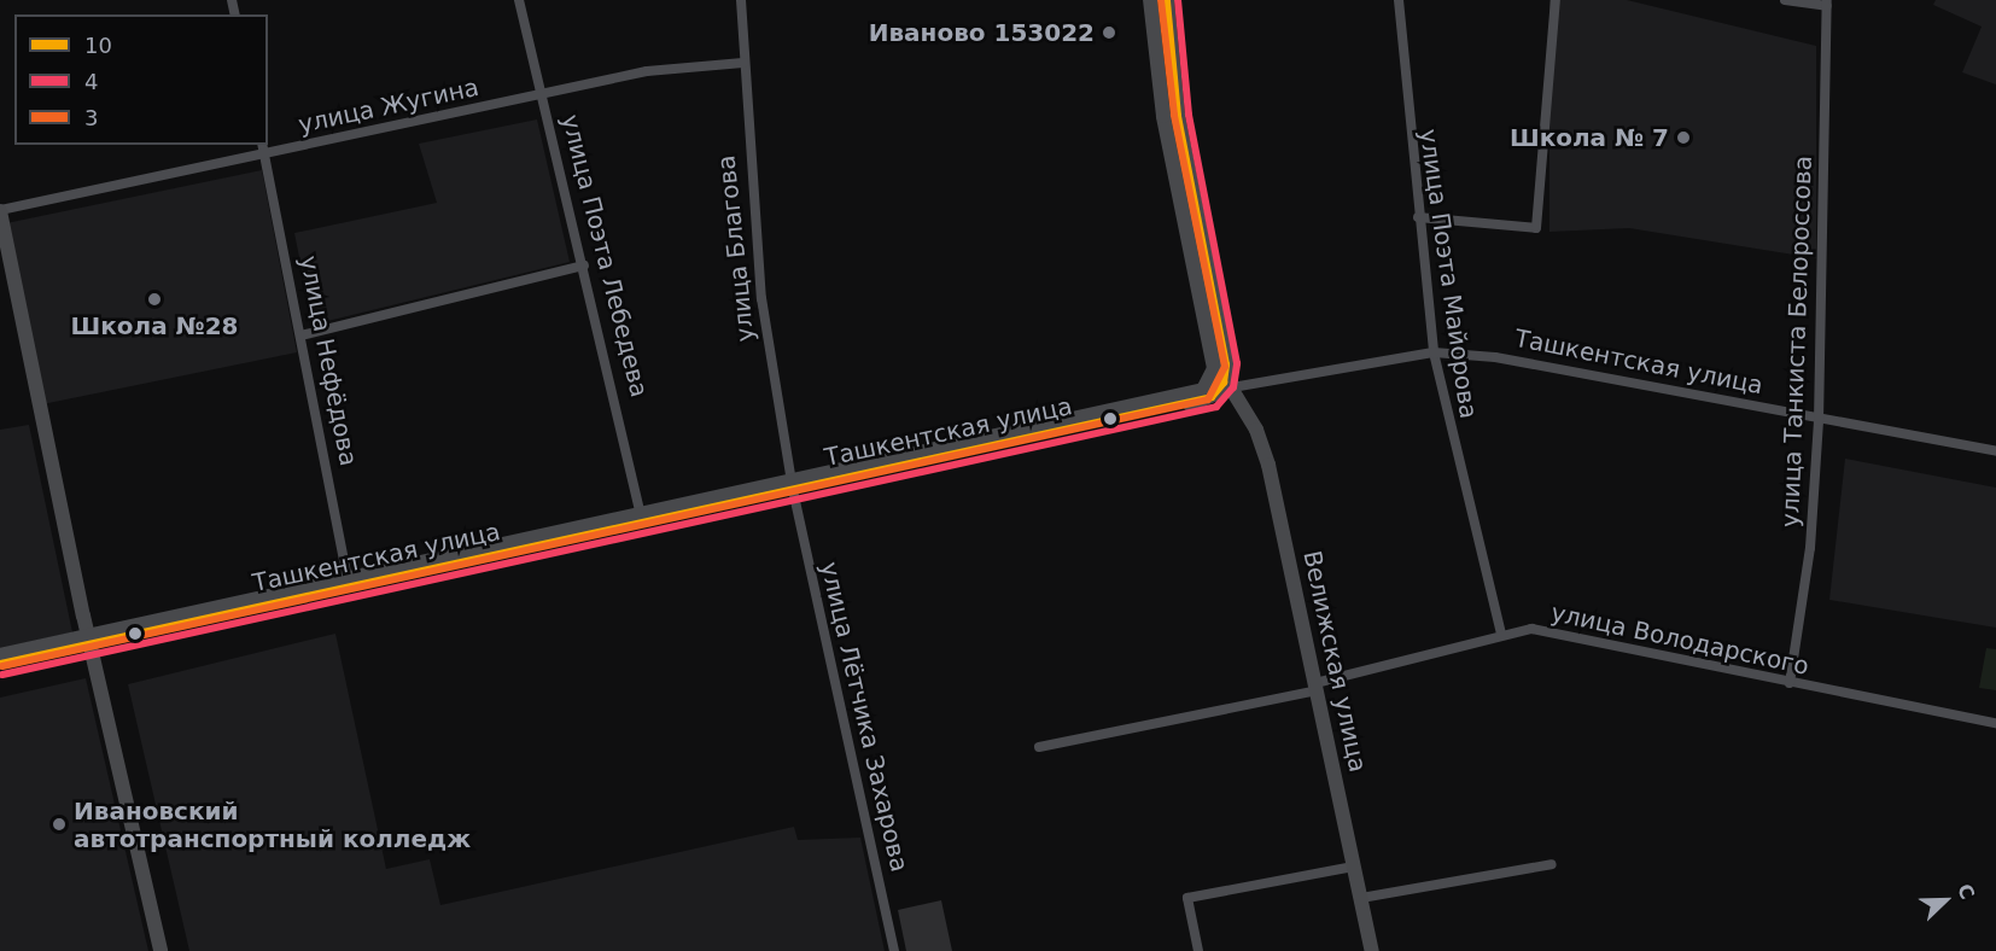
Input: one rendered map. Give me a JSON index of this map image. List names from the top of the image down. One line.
{"streets":{"main road":["Ташкентская улица","Велижская улица"],"street":["улица Жугина","улица Благова","улица Поэта Лебедева","улица Поэта Майорова","улица Танкиста Белороссова","улица Нефёдова","улица Володарского","улица Лётчика Захарова"]},"crossings":[["улица Жугина","улица Благова"],["улица Жугина","улица Поэта Лебедева"],["улица Жугина","улица Нефёдова"],["улица Благова","Ташкентская улица"],["улица Благова","улица Лётчика Захарова"],["улица Поэта Лебедева","Ташкентская улица"],["улица Поэта Майорова","Ташкентская улица"],["улица Поэта Майорова","улица Володарского"],["улица Танкиста Белороссова","Ташкентская улица"],["улица Танкиста Белороссова","улица Володарского"],["улица Нефёдова","Ташкентская улица"],["Ташкентская улица","Велижская улица"],["Ташкентская улица","улица Лётчика Захарова"],["улица Володарского","Велижская улица"]],"places":["Иваново 153022","Школа № 7","Школа №28","Ивановский автотранспортный колледж"],"lines":["transit line 10","transit line 4","transit line 3"],"legend":["10","4","3"],"north":"top right"}
